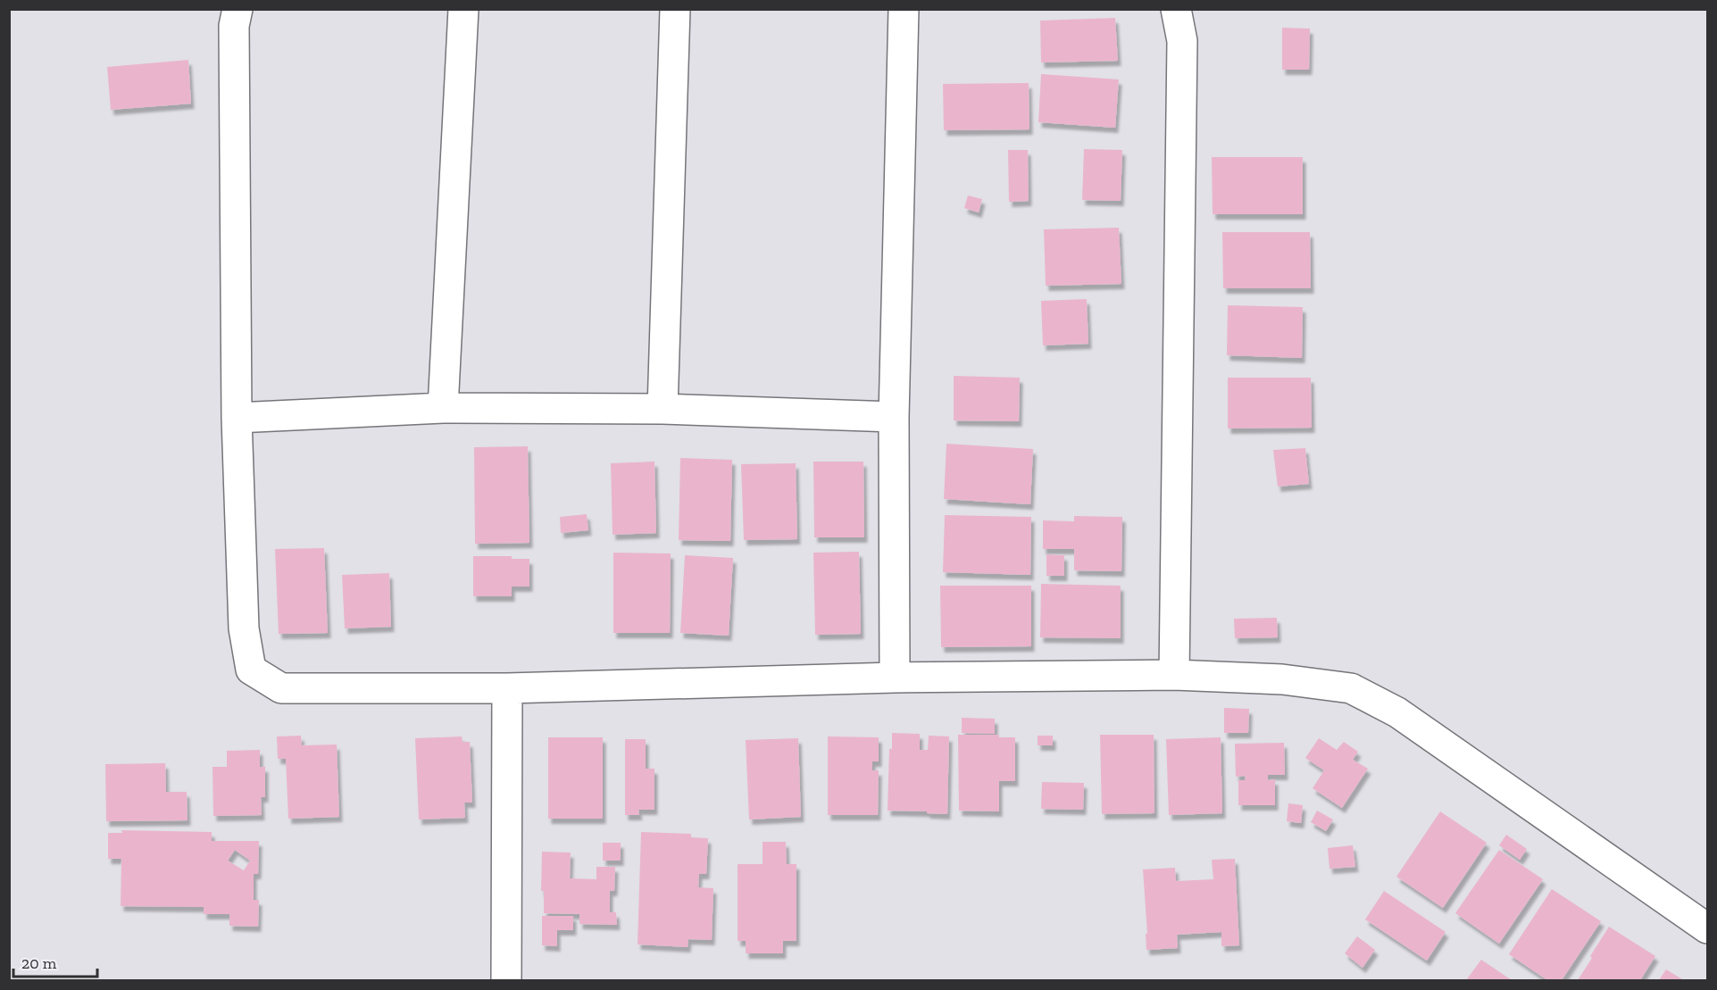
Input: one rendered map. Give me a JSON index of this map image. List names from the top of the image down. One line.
{"scale_bar":"20 m"}
